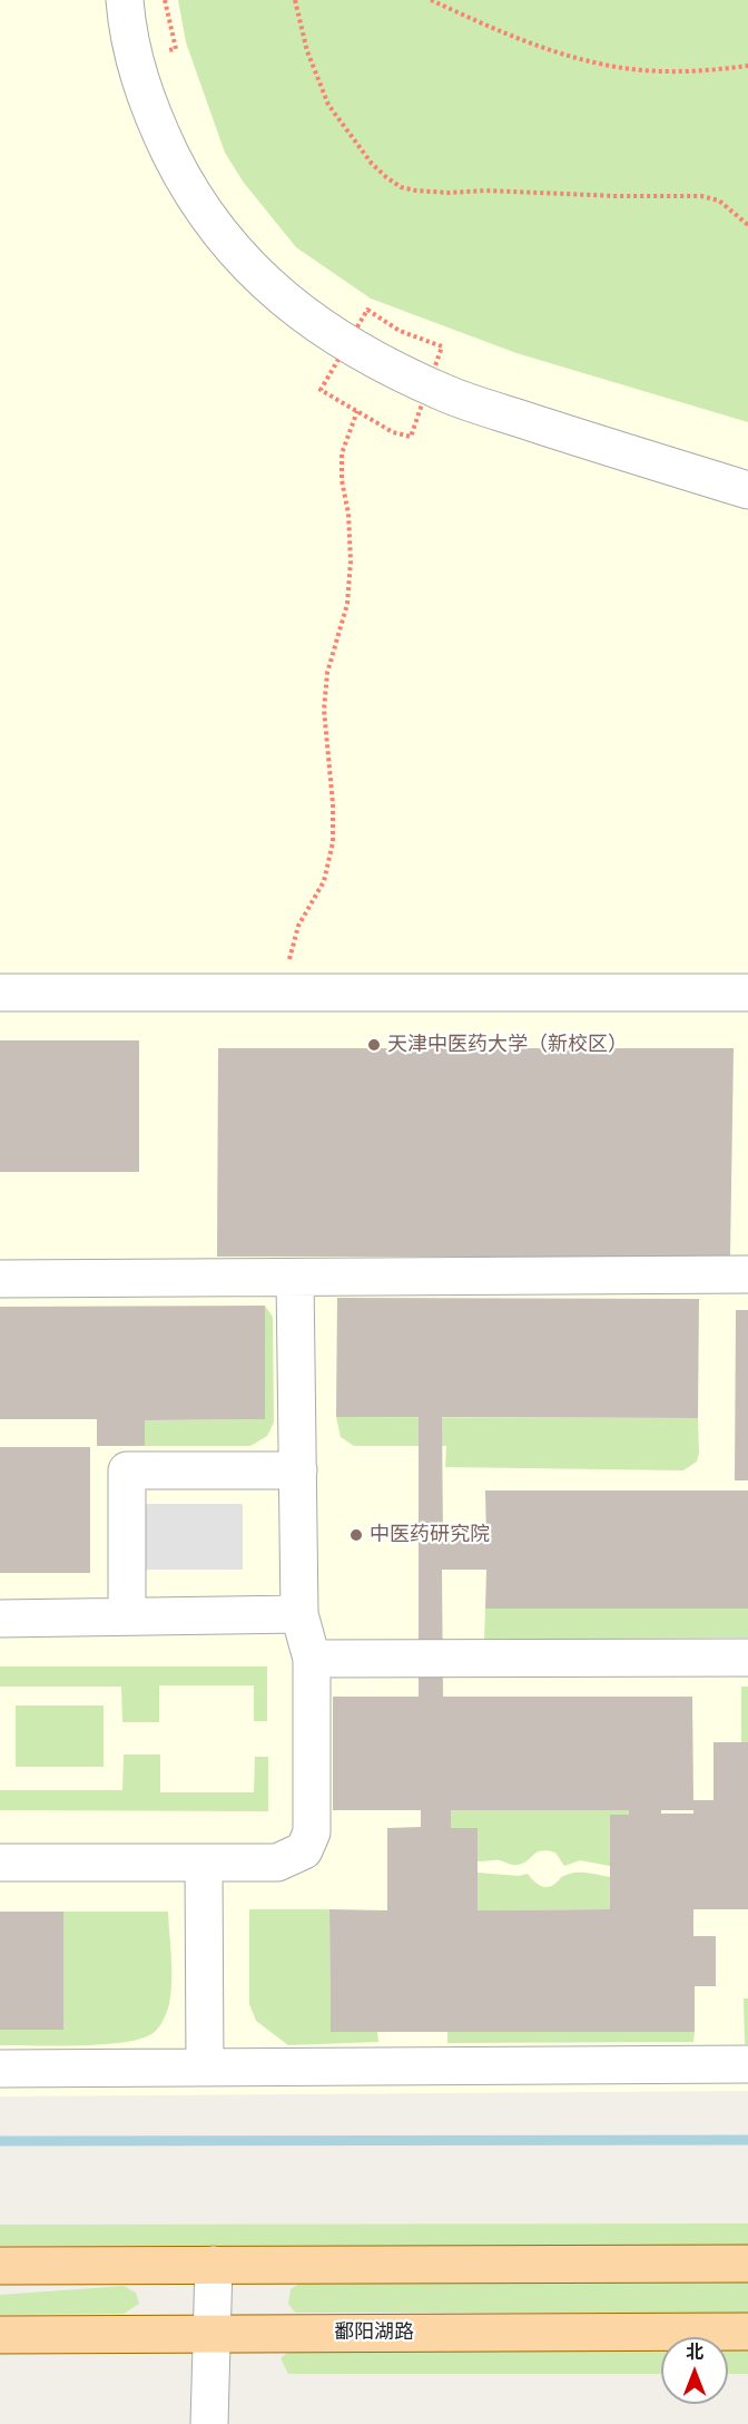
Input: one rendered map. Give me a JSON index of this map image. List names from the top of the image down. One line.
{"streets":{"main road":["鄱阳湖路"]},"places":["天津中医药大学（新校区）","中医药研究院"],"north":"top"}
